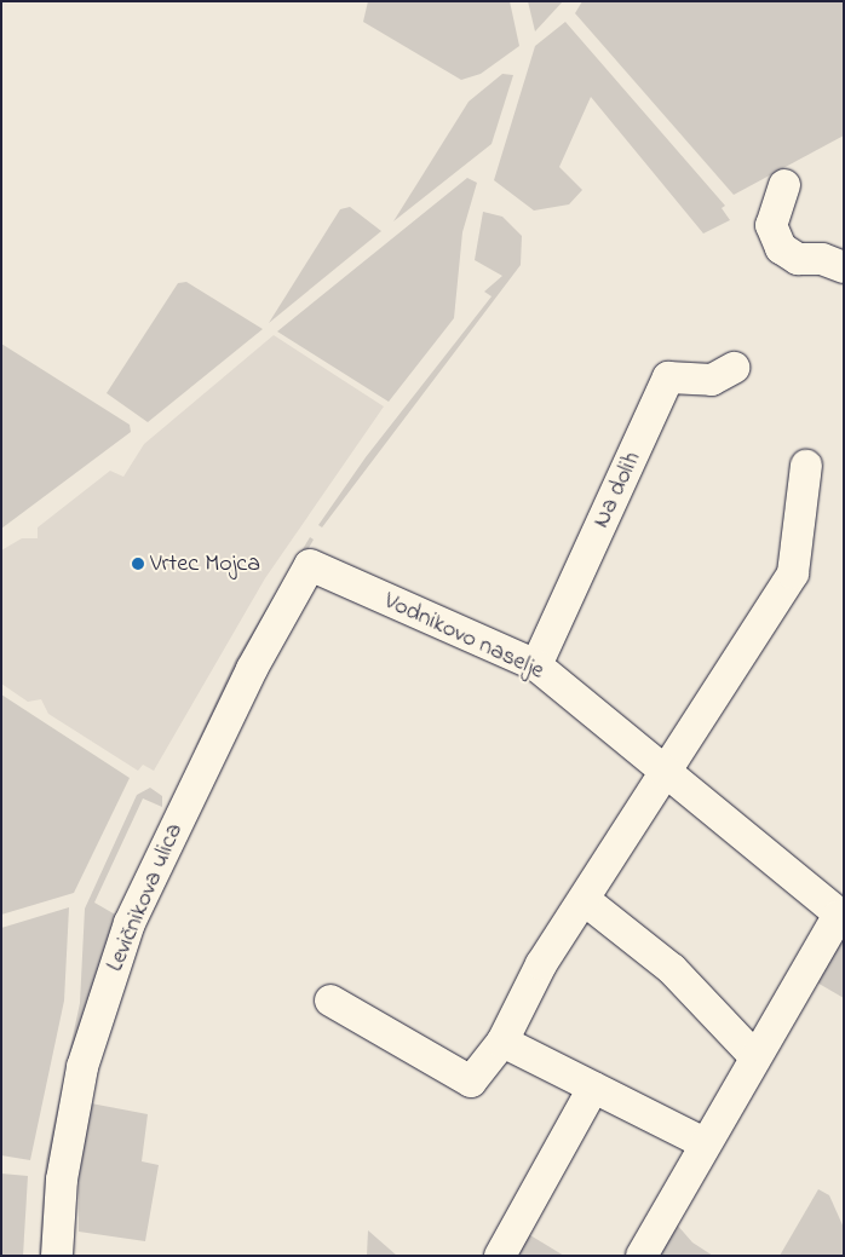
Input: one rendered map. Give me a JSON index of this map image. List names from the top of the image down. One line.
{"streets":{"street":["Na dolih","Vodnikovo naselje","Levičnikova ulica"]},"crossings":[["Na dolih","Vodnikovo naselje"],["Vodnikovo naselje","Levičnikova ulica"]],"places":["Vrtec Mojca"]}
